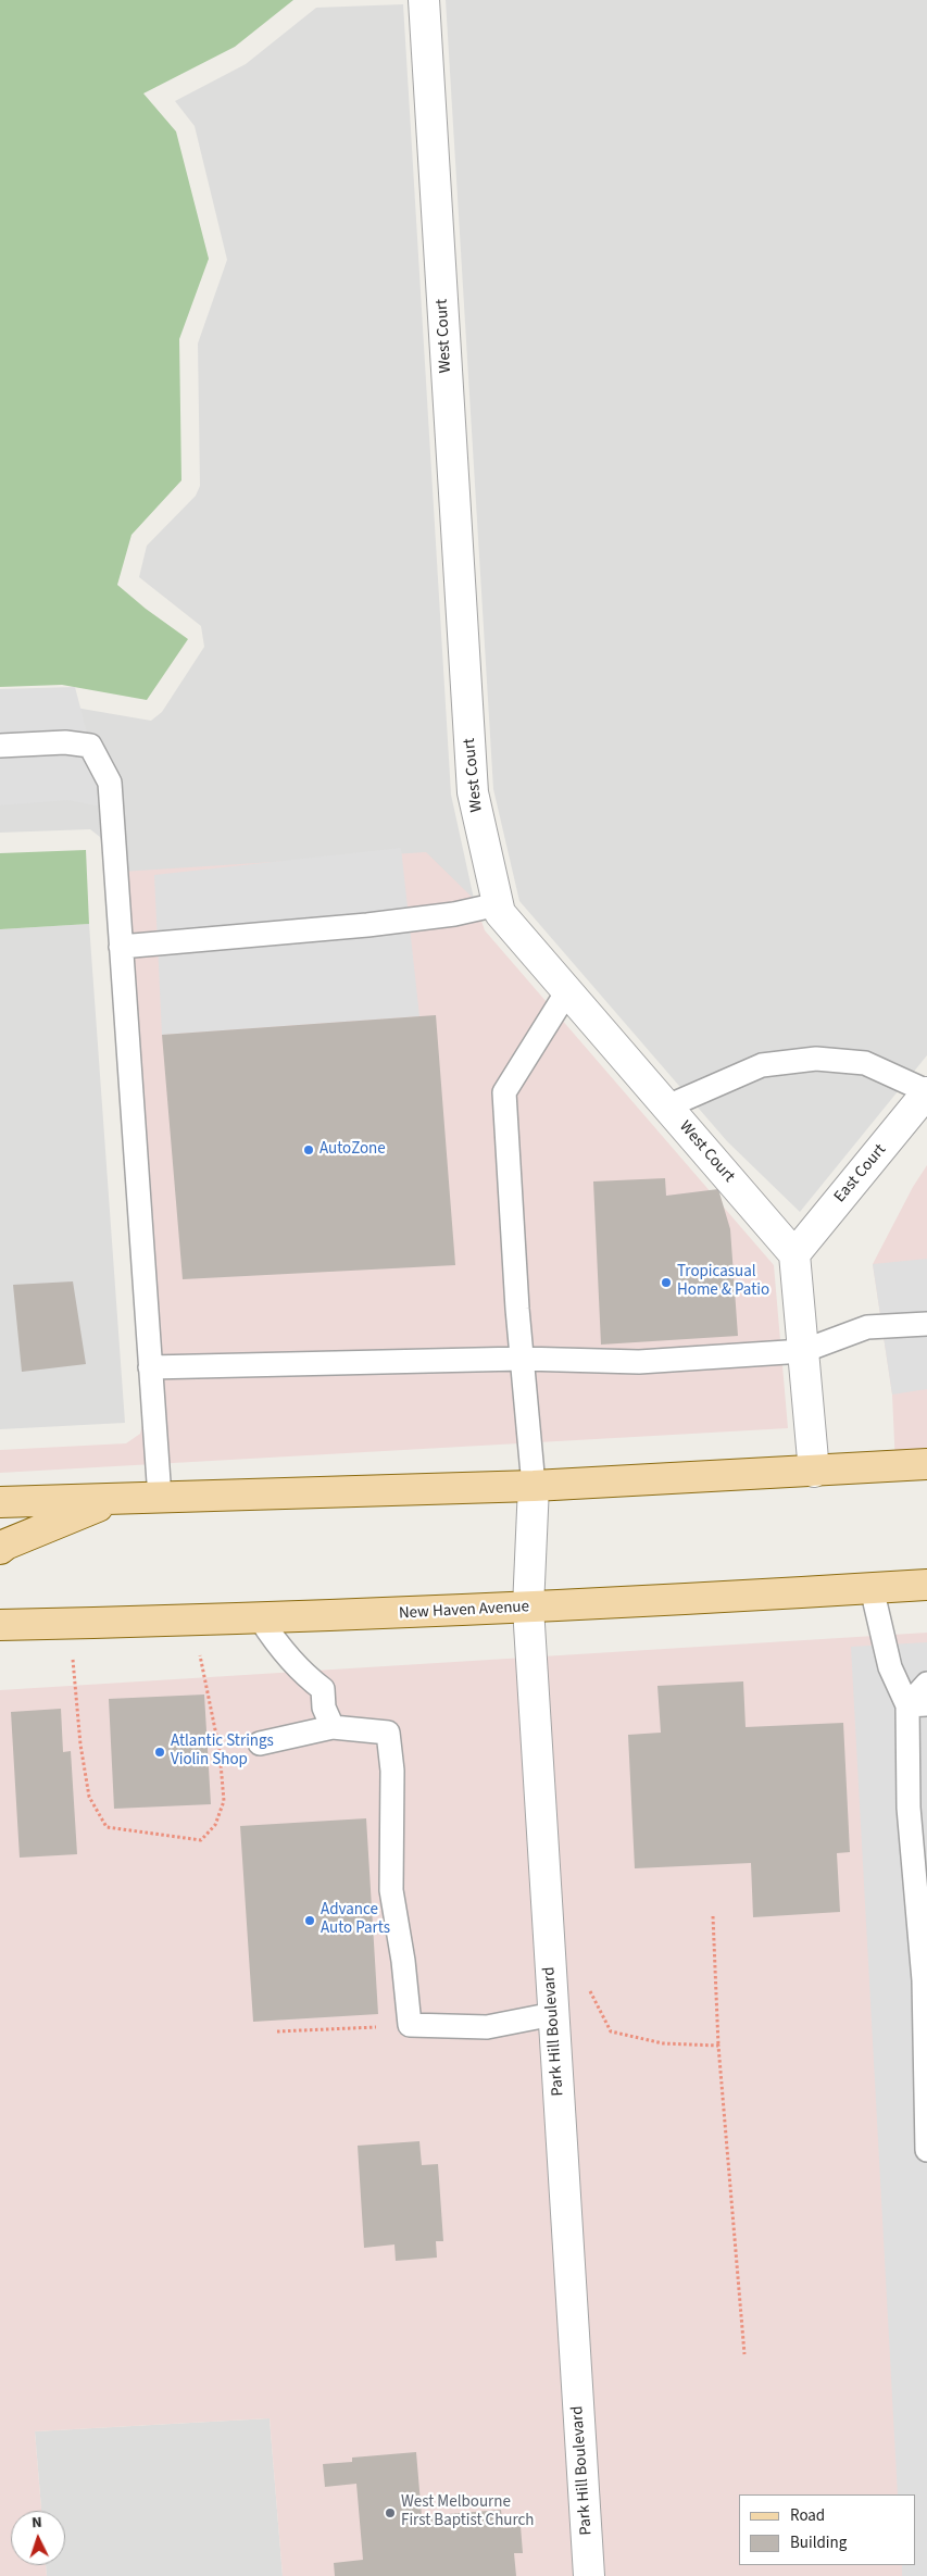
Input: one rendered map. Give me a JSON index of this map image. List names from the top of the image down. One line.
{"streets":{"main road":["New Haven Avenue"],"street":["West Court","East Court","Park Hill Boulevard"]},"crossings":[["West Court","East Court"],["New Haven Avenue","Park Hill Boulevard"]],"places":["AutoZone","Tropicasual Home & Patio","Atlantic Strings Violin Shop","Advance Auto Parts","West Melbourne First Baptist Church"],"legend":["Road","Building"],"north":"top"}
